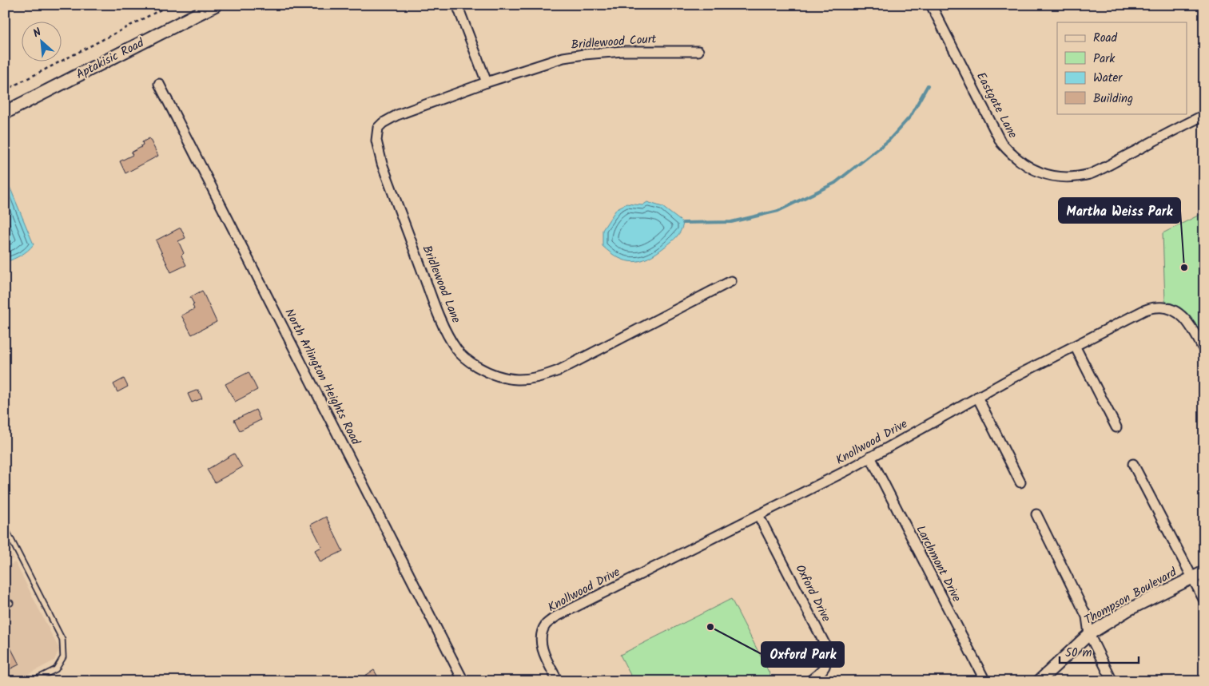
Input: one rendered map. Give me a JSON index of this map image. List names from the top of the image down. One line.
{"streets":{"main road":["Aptakisic Road"],"street":["Bridlewood Court","Eastgate Lane","Bridlewood Lane","North Arlington Heights Road","Knollwood Drive","Larchmont Drive","Oxford Drive","Thompson Boulevard"]},"crossings":[["Bridlewood Court","Bridlewood Lane"],["Knollwood Drive","Larchmont Drive"],["Knollwood Drive","Oxford Drive"]],"places":["Martha Weiss Park","Oxford Park"],"legend":["Road","Park","Water","Building"],"scale_bar":"50 m","north":"top left"}
